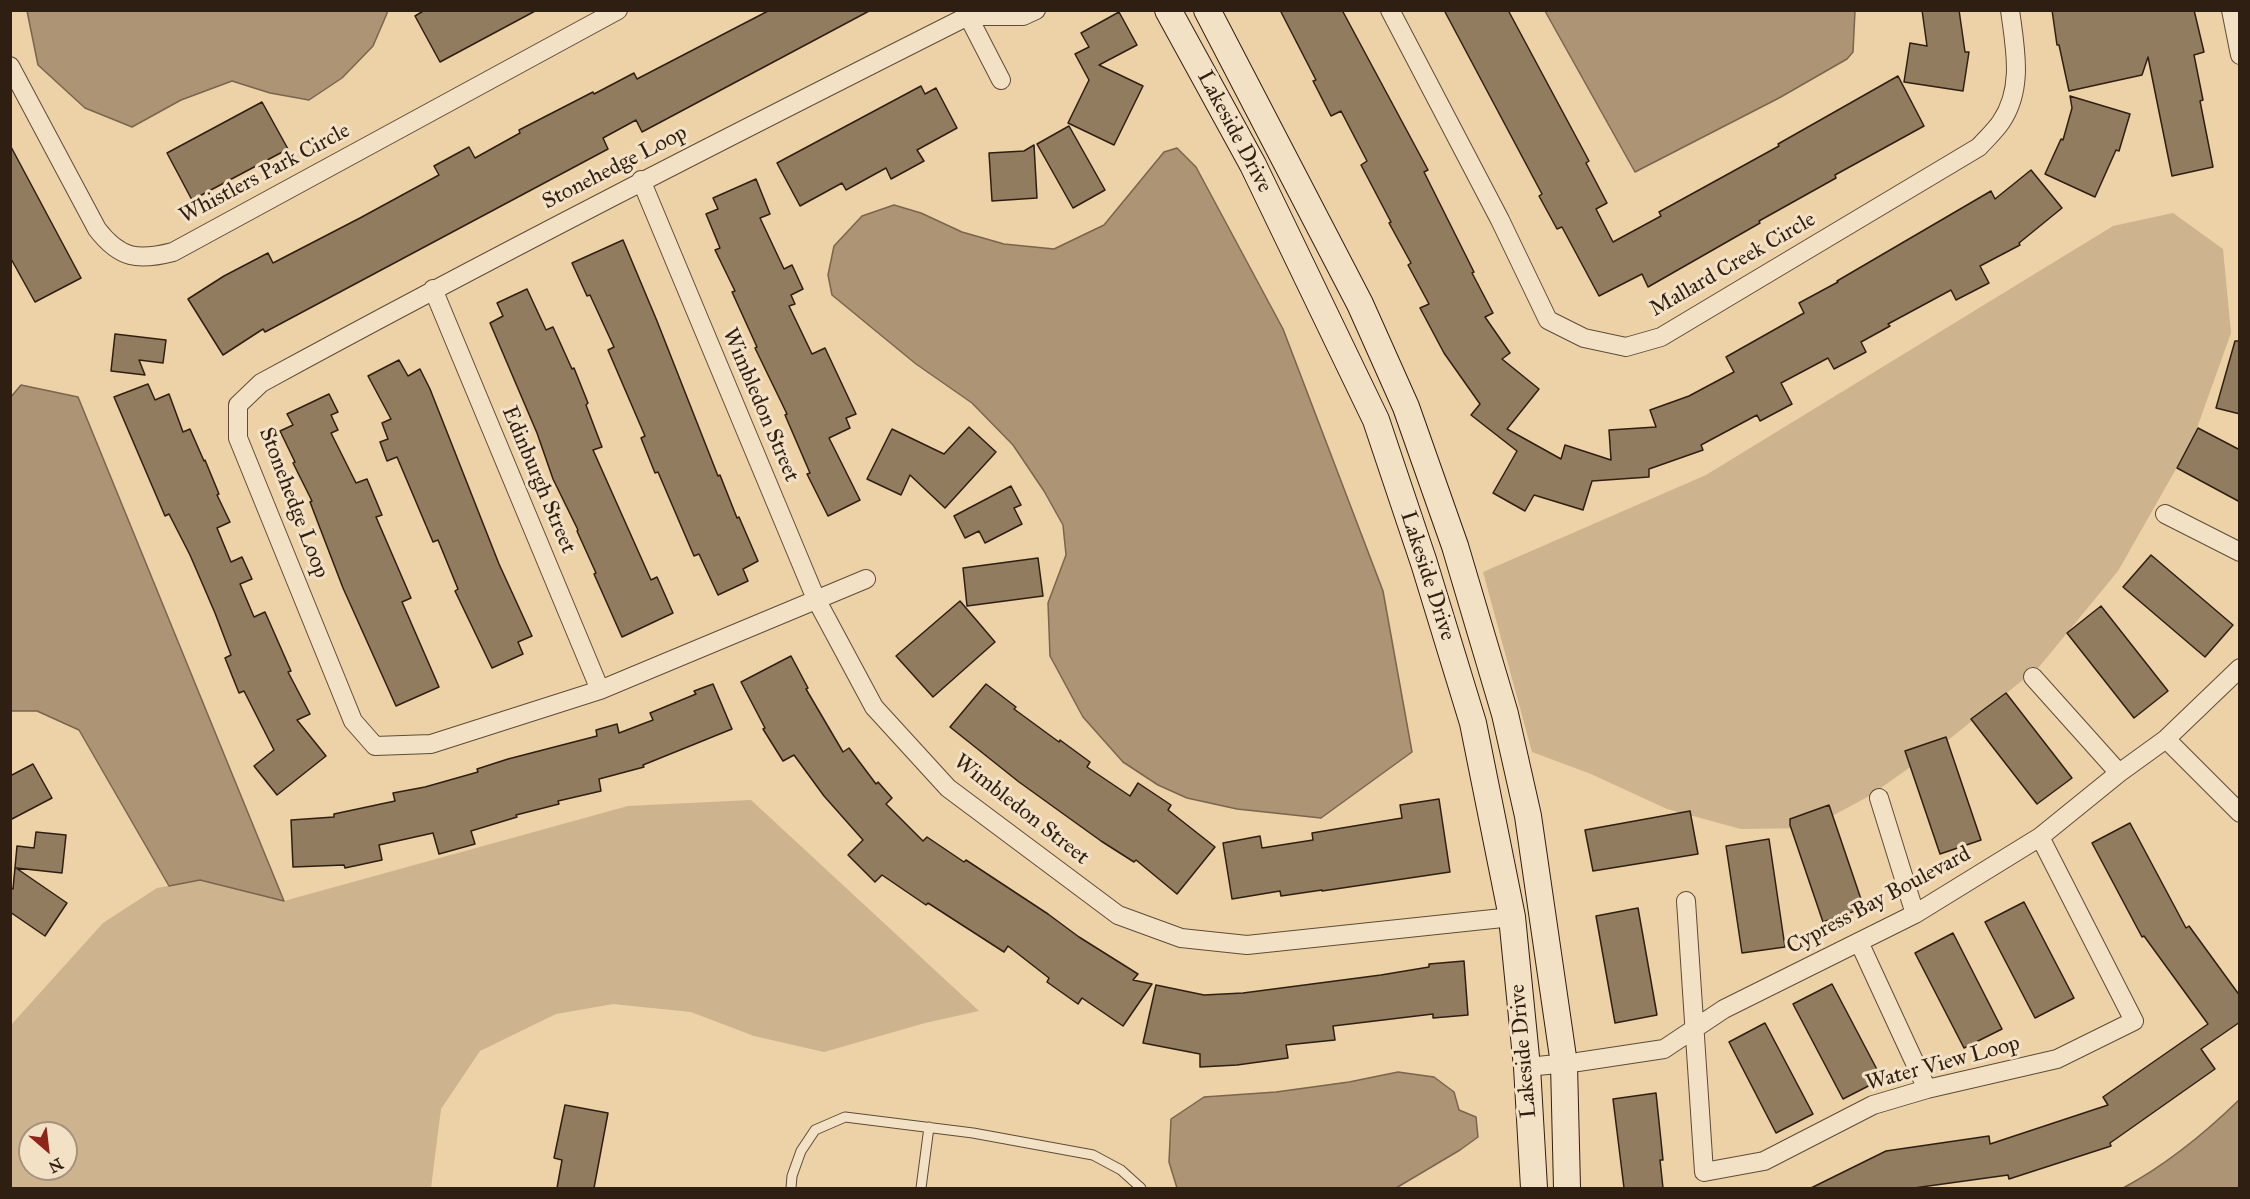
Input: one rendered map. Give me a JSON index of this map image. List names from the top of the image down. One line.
{"streets":{"street":["Lakeside Drive","Stonehedge Loop","Whistlers Park Circle","Mallard Creek Circle","Wimbledon Street","Edinburgh Street","Cypress Bay Boulevard","Water View Loop"]},"crossings":[["Lakeside Drive","Wimbledon Street"],["Lakeside Drive","Cypress Bay Boulevard"],["Stonehedge Loop","Wimbledon Street"],["Stonehedge Loop","Edinburgh Street"],["Cypress Bay Boulevard","Water View Loop"]],"north":"bottom right"}
